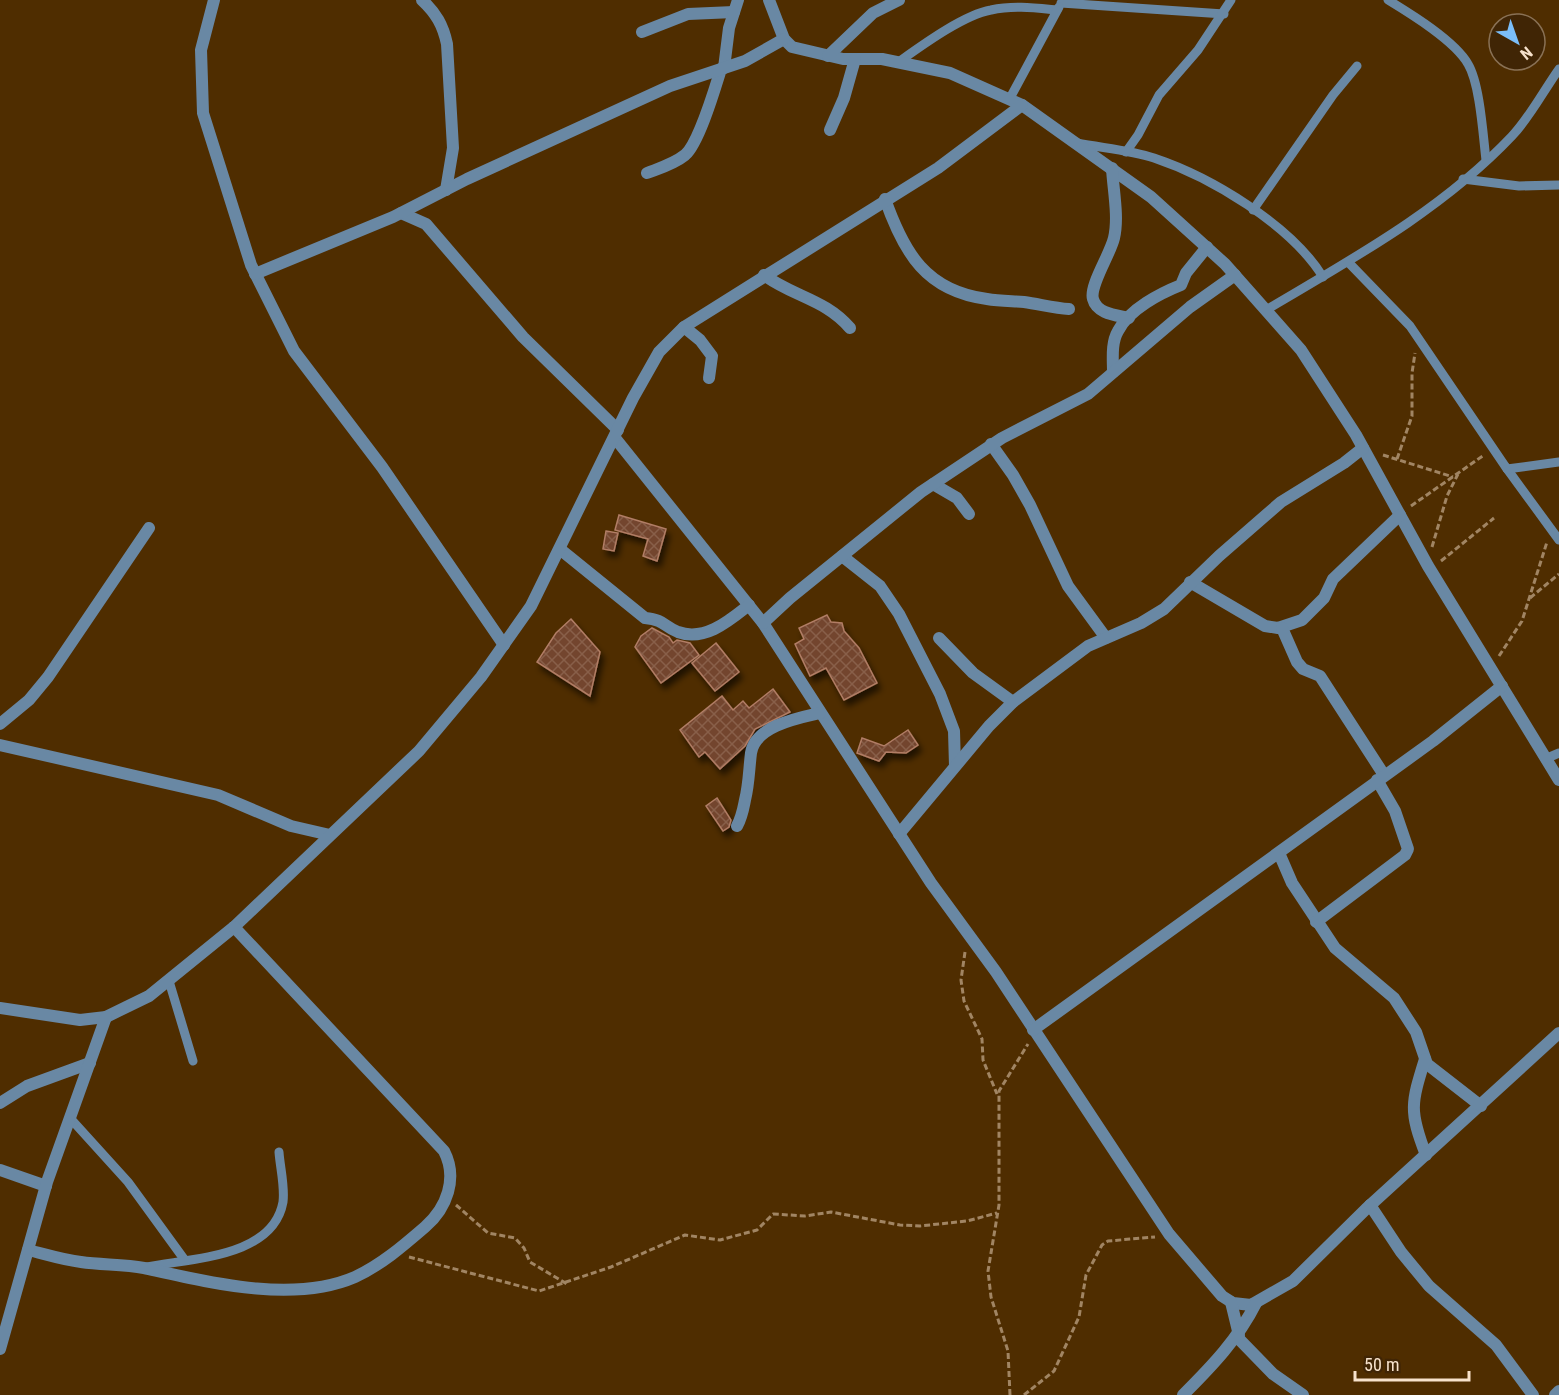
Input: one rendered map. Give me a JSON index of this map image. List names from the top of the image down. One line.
{"scale_bar":"50 m","north":"bottom right"}
